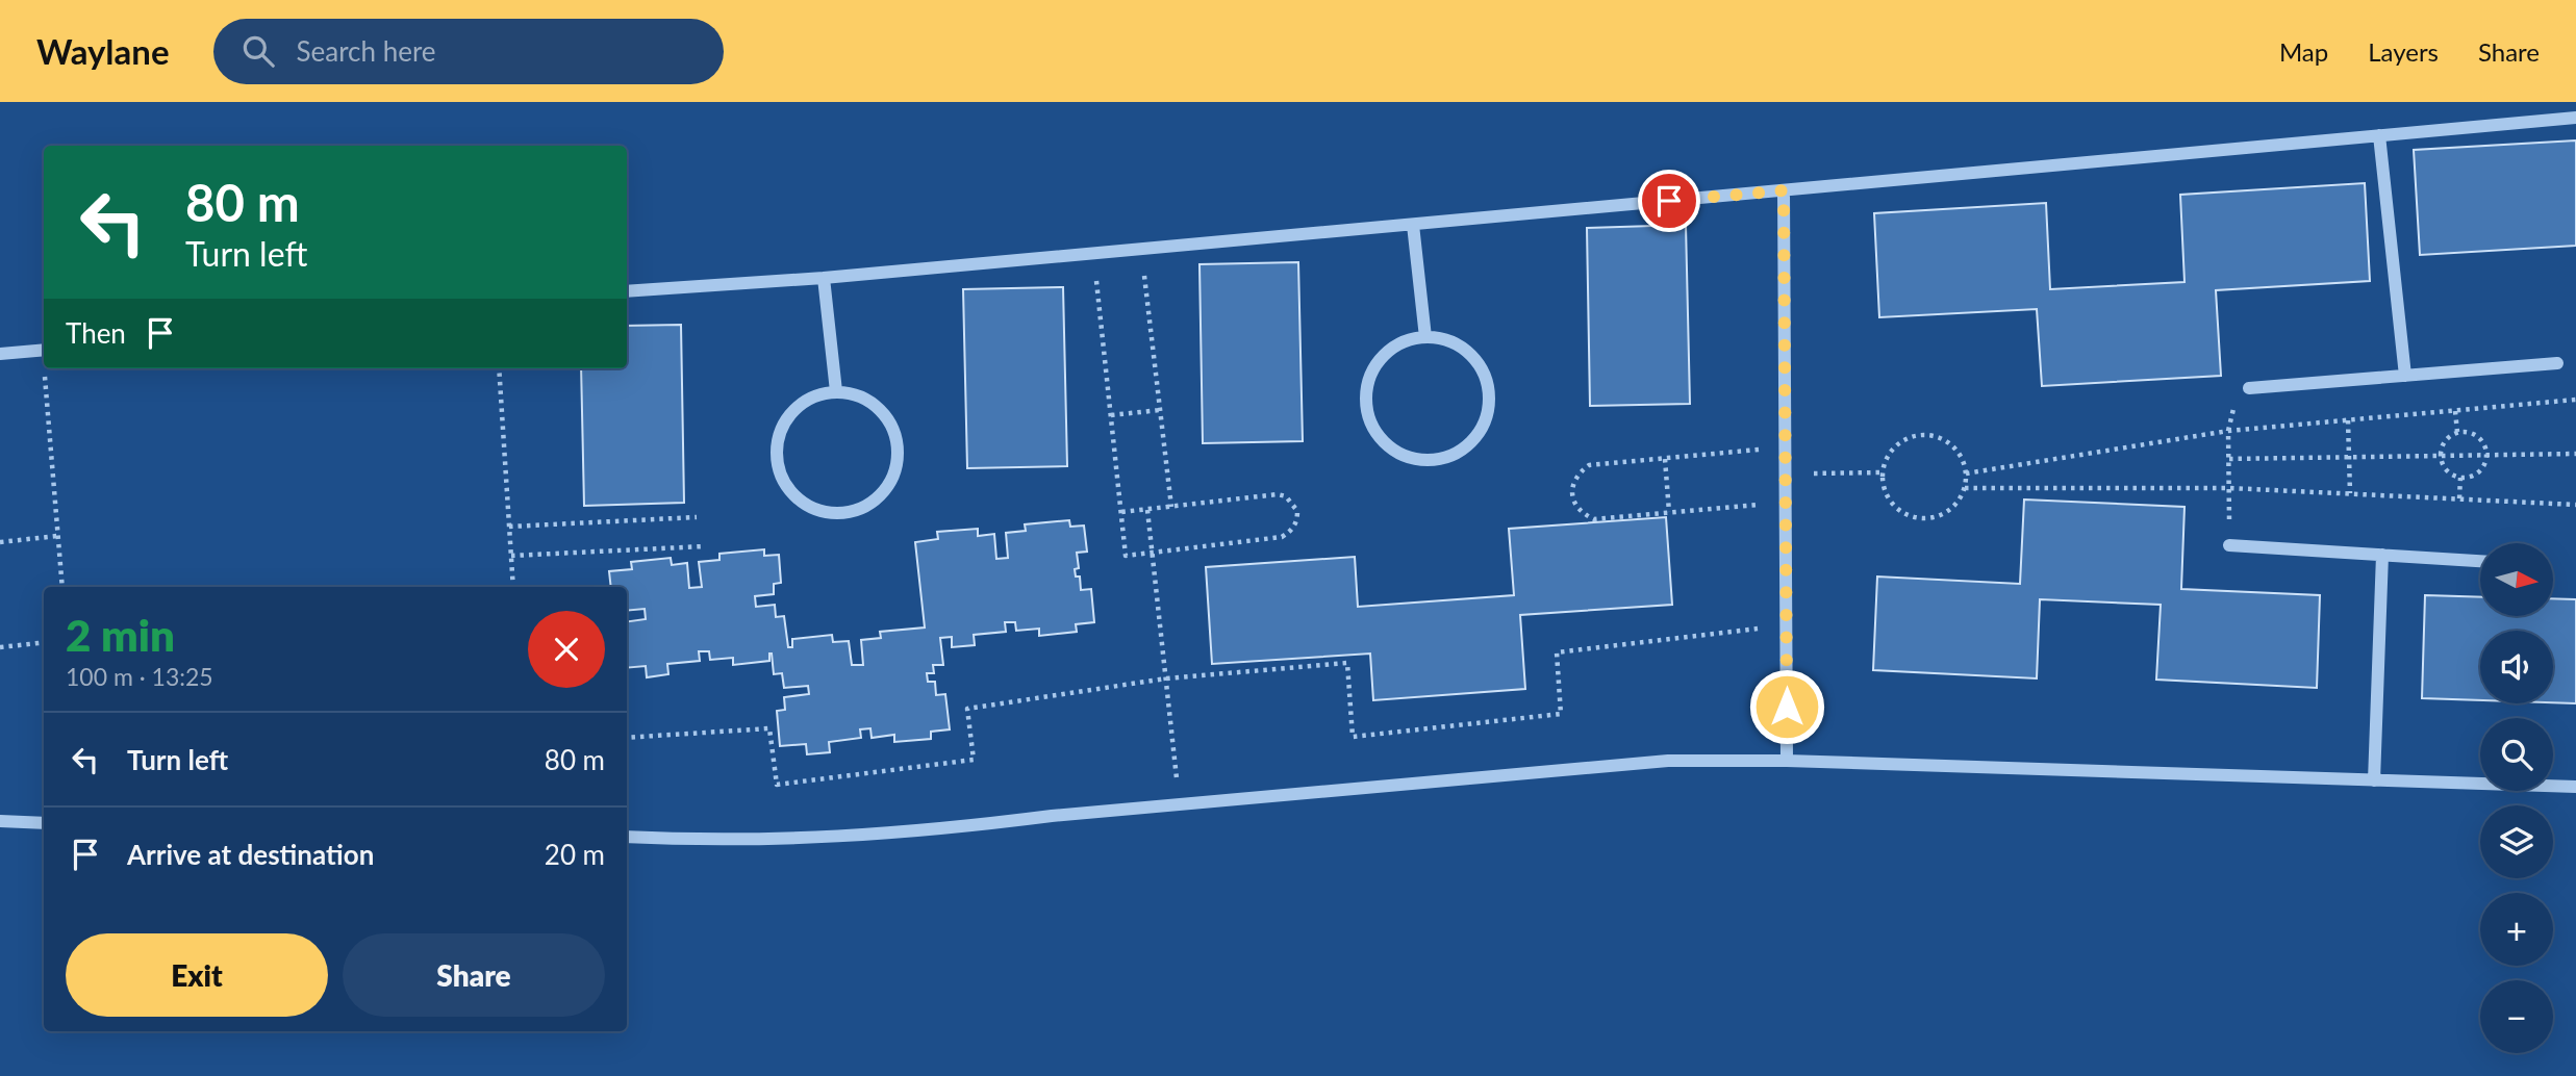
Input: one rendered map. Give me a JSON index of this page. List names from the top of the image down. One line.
{"north":"right","page":{"header":"Waylane","search":"Search here","nav":["Map","Layers","Share"],"turn":["80 m","Turn left"],"then":"Then","map_buttons":["+","−"],"heading":["2 min","100 m · 13:25"],"list":[{"name":"Turn left","value":"80 m"},{"name":"Arrive at destination","value":"20 m"}],"buttons":["Exit","Share"]}}
